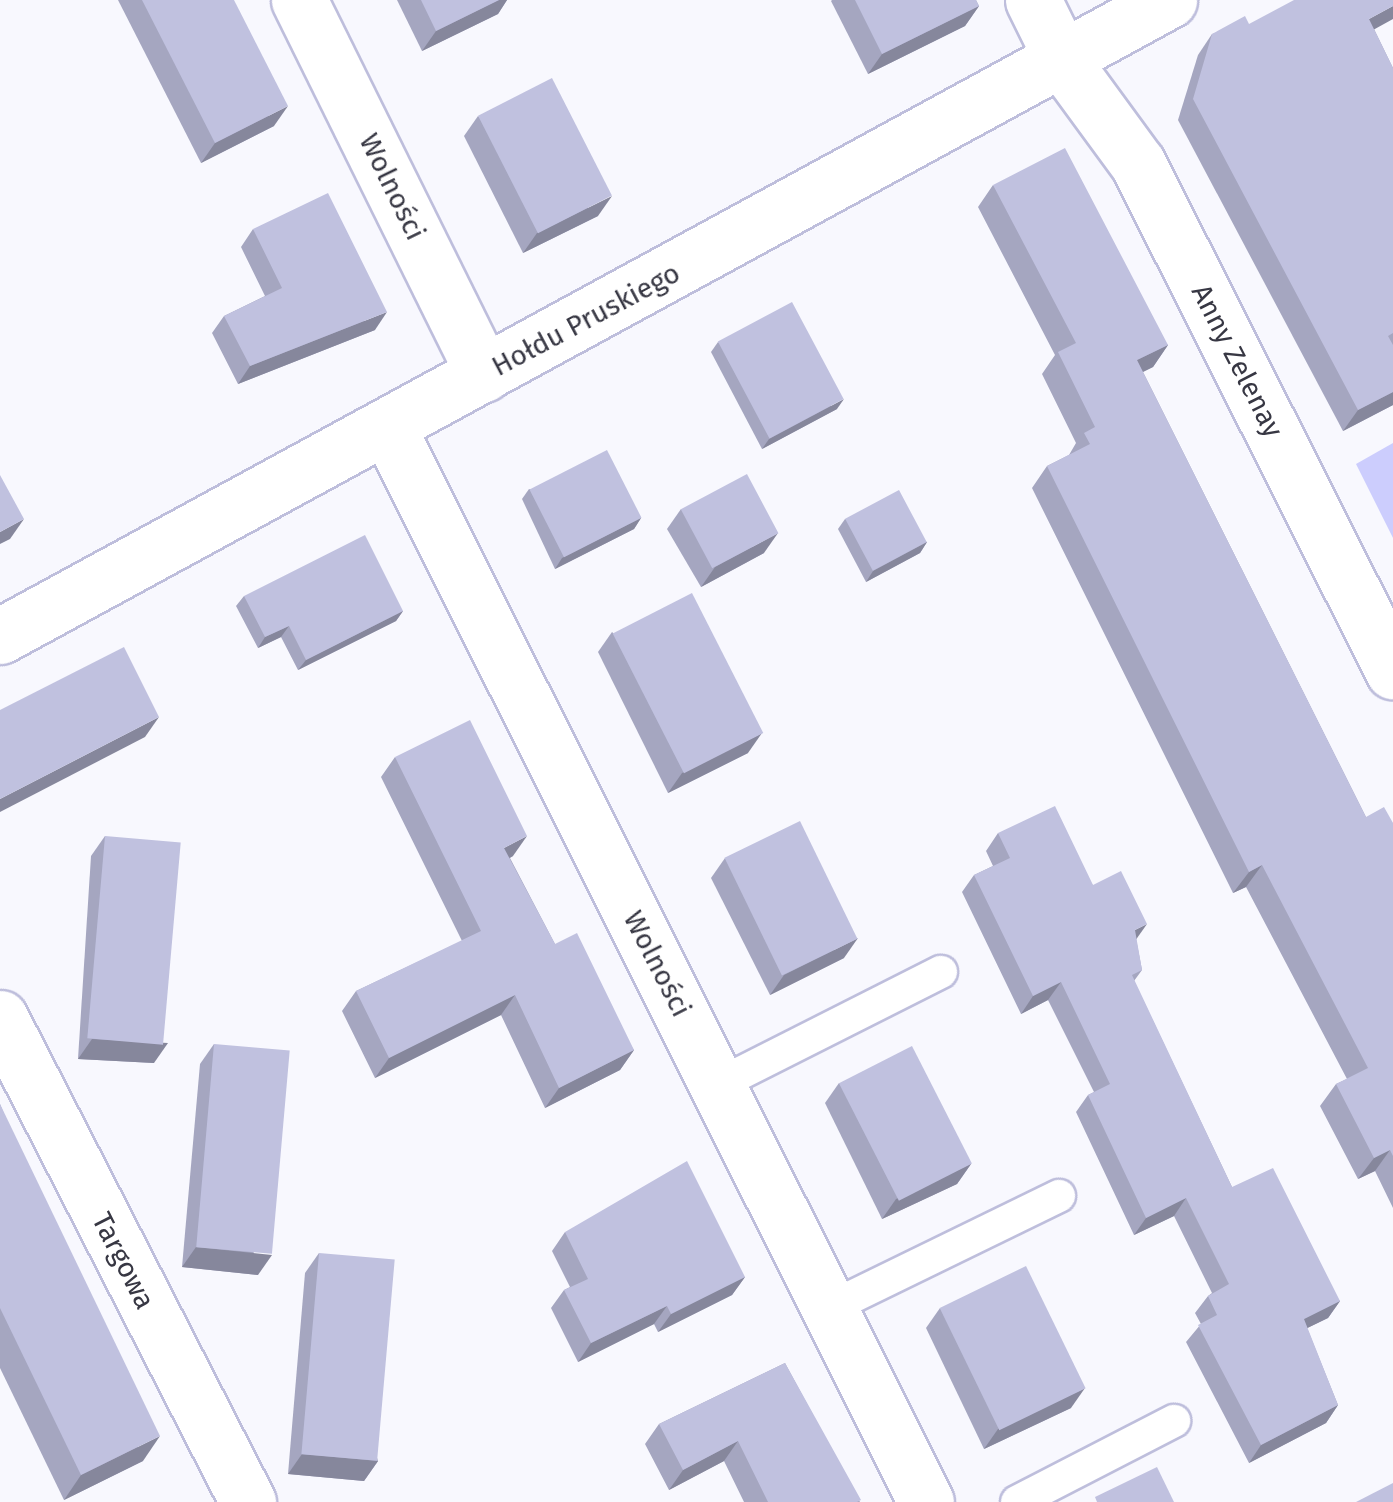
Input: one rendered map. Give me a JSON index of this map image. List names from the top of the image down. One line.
{"streets":{"street":["Wolności","Hołdu Pruskiego","Anny Zelenay","Targowa"]},"crossings":[["Wolności","Hołdu Pruskiego"],["Hołdu Pruskiego","Anny Zelenay"]]}
